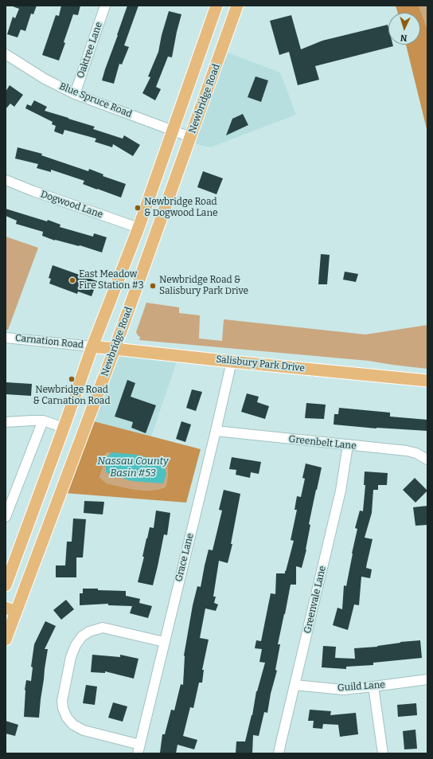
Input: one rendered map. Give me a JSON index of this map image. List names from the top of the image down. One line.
{"streets":{"main road":["Newbridge Road","Salisbury Park Drive"],"street":["Oaktree Lane","Blue Spruce Road","Dogwood Lane","Carnation Road","Greenbelt Lane","Grace Lane","Greenvale Lane","Guild Lane"]},"crossings":[["Oaktree Lane","Blue Spruce Road"],["Newbridge Road","Blue Spruce Road"],["Newbridge Road","Dogwood Lane"],["Newbridge Road","Carnation Road"],["Newbridge Road","Salisbury Park Drive"],["Carnation Road","Salisbury Park Drive"],["Salisbury Park Drive","Grace Lane"],["Greenbelt Lane","Grace Lane"],["Greenbelt Lane","Greenvale Lane"],["Greenvale Lane","Guild Lane"]],"water":["Nassau County Basin #53"],"places":["Newbridge Road & Dogwood Lane","East Meadow Fire Station #3","Newbridge Road & Salisbury Park Drive","Newbridge Road & Carnation Road"],"north":"bottom"}
